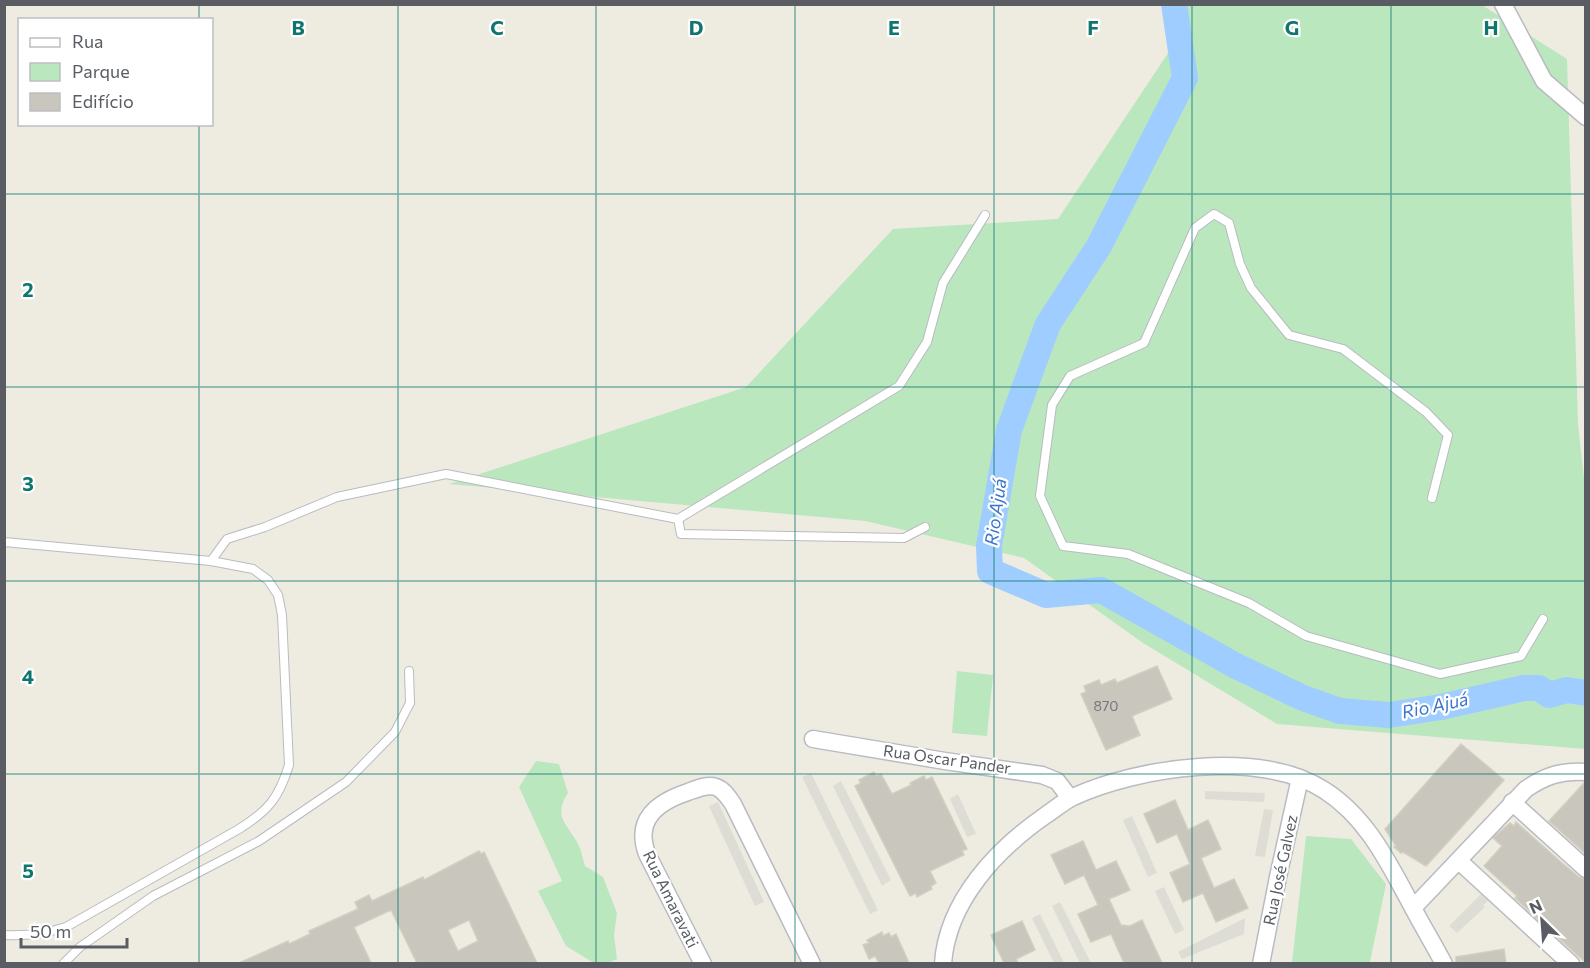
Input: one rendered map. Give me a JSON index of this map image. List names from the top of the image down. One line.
{"streets":{"street":["Rua Oscar Pander","Rua José Galvez","Rua Amaravati"]},"water":["Rio Ajuá"],"house_numbers":["870"],"legend":["Rua","Parque","Edifício"],"scale_bar":"50 m","north":"top left","grid":{"columns":["B","C","D","E","F","G","H"],"rows":["2","3","4","5"]}}
